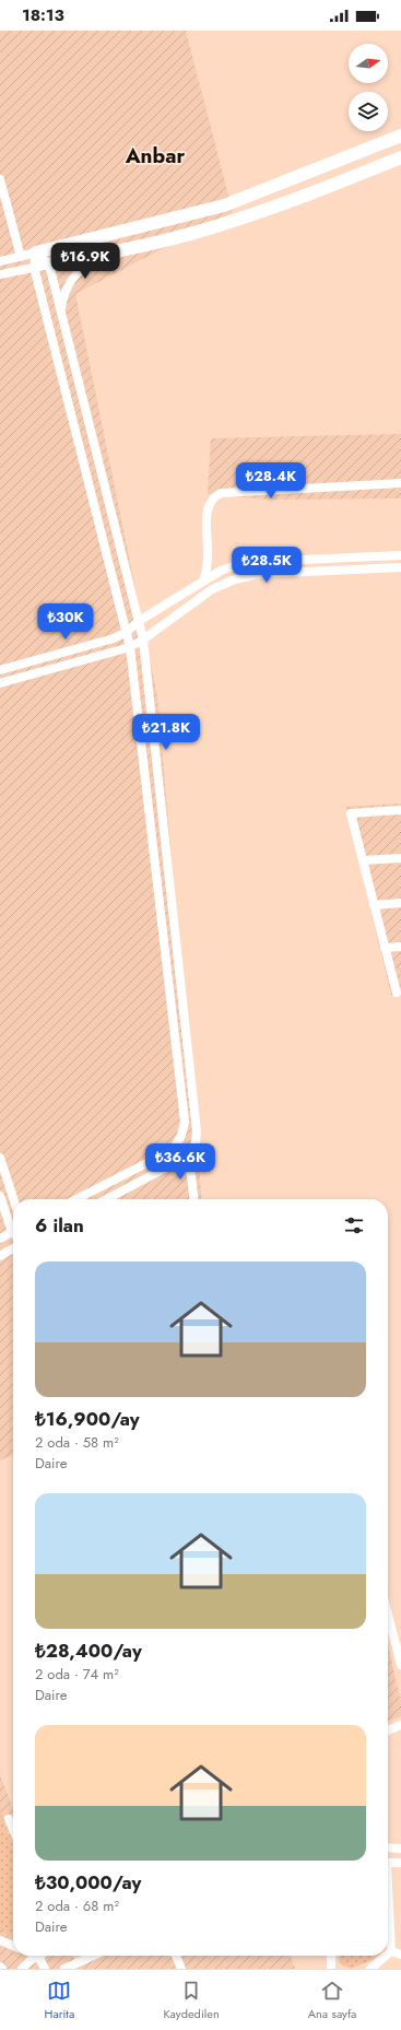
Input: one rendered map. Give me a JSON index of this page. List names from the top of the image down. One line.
{"districts":["Anbar"],"north":"right","page":{"status":"18:13","price":["₺16.9K","₺28.4K","₺28.5K","₺30K","₺21.8K","₺36.6K"],"heading":"6 ilan","list":[{"name":"₺16,900/ay","note":"2 oda · 58 m² · Daire"},{"name":"₺28,400/ay","note":"2 oda · 74 m² · Daire"},{"name":"₺30,000/ay","note":"2 oda · 68 m² · Daire"}],"tabs":["Harita","Kaydedilen","Ana sayfa"]}}
